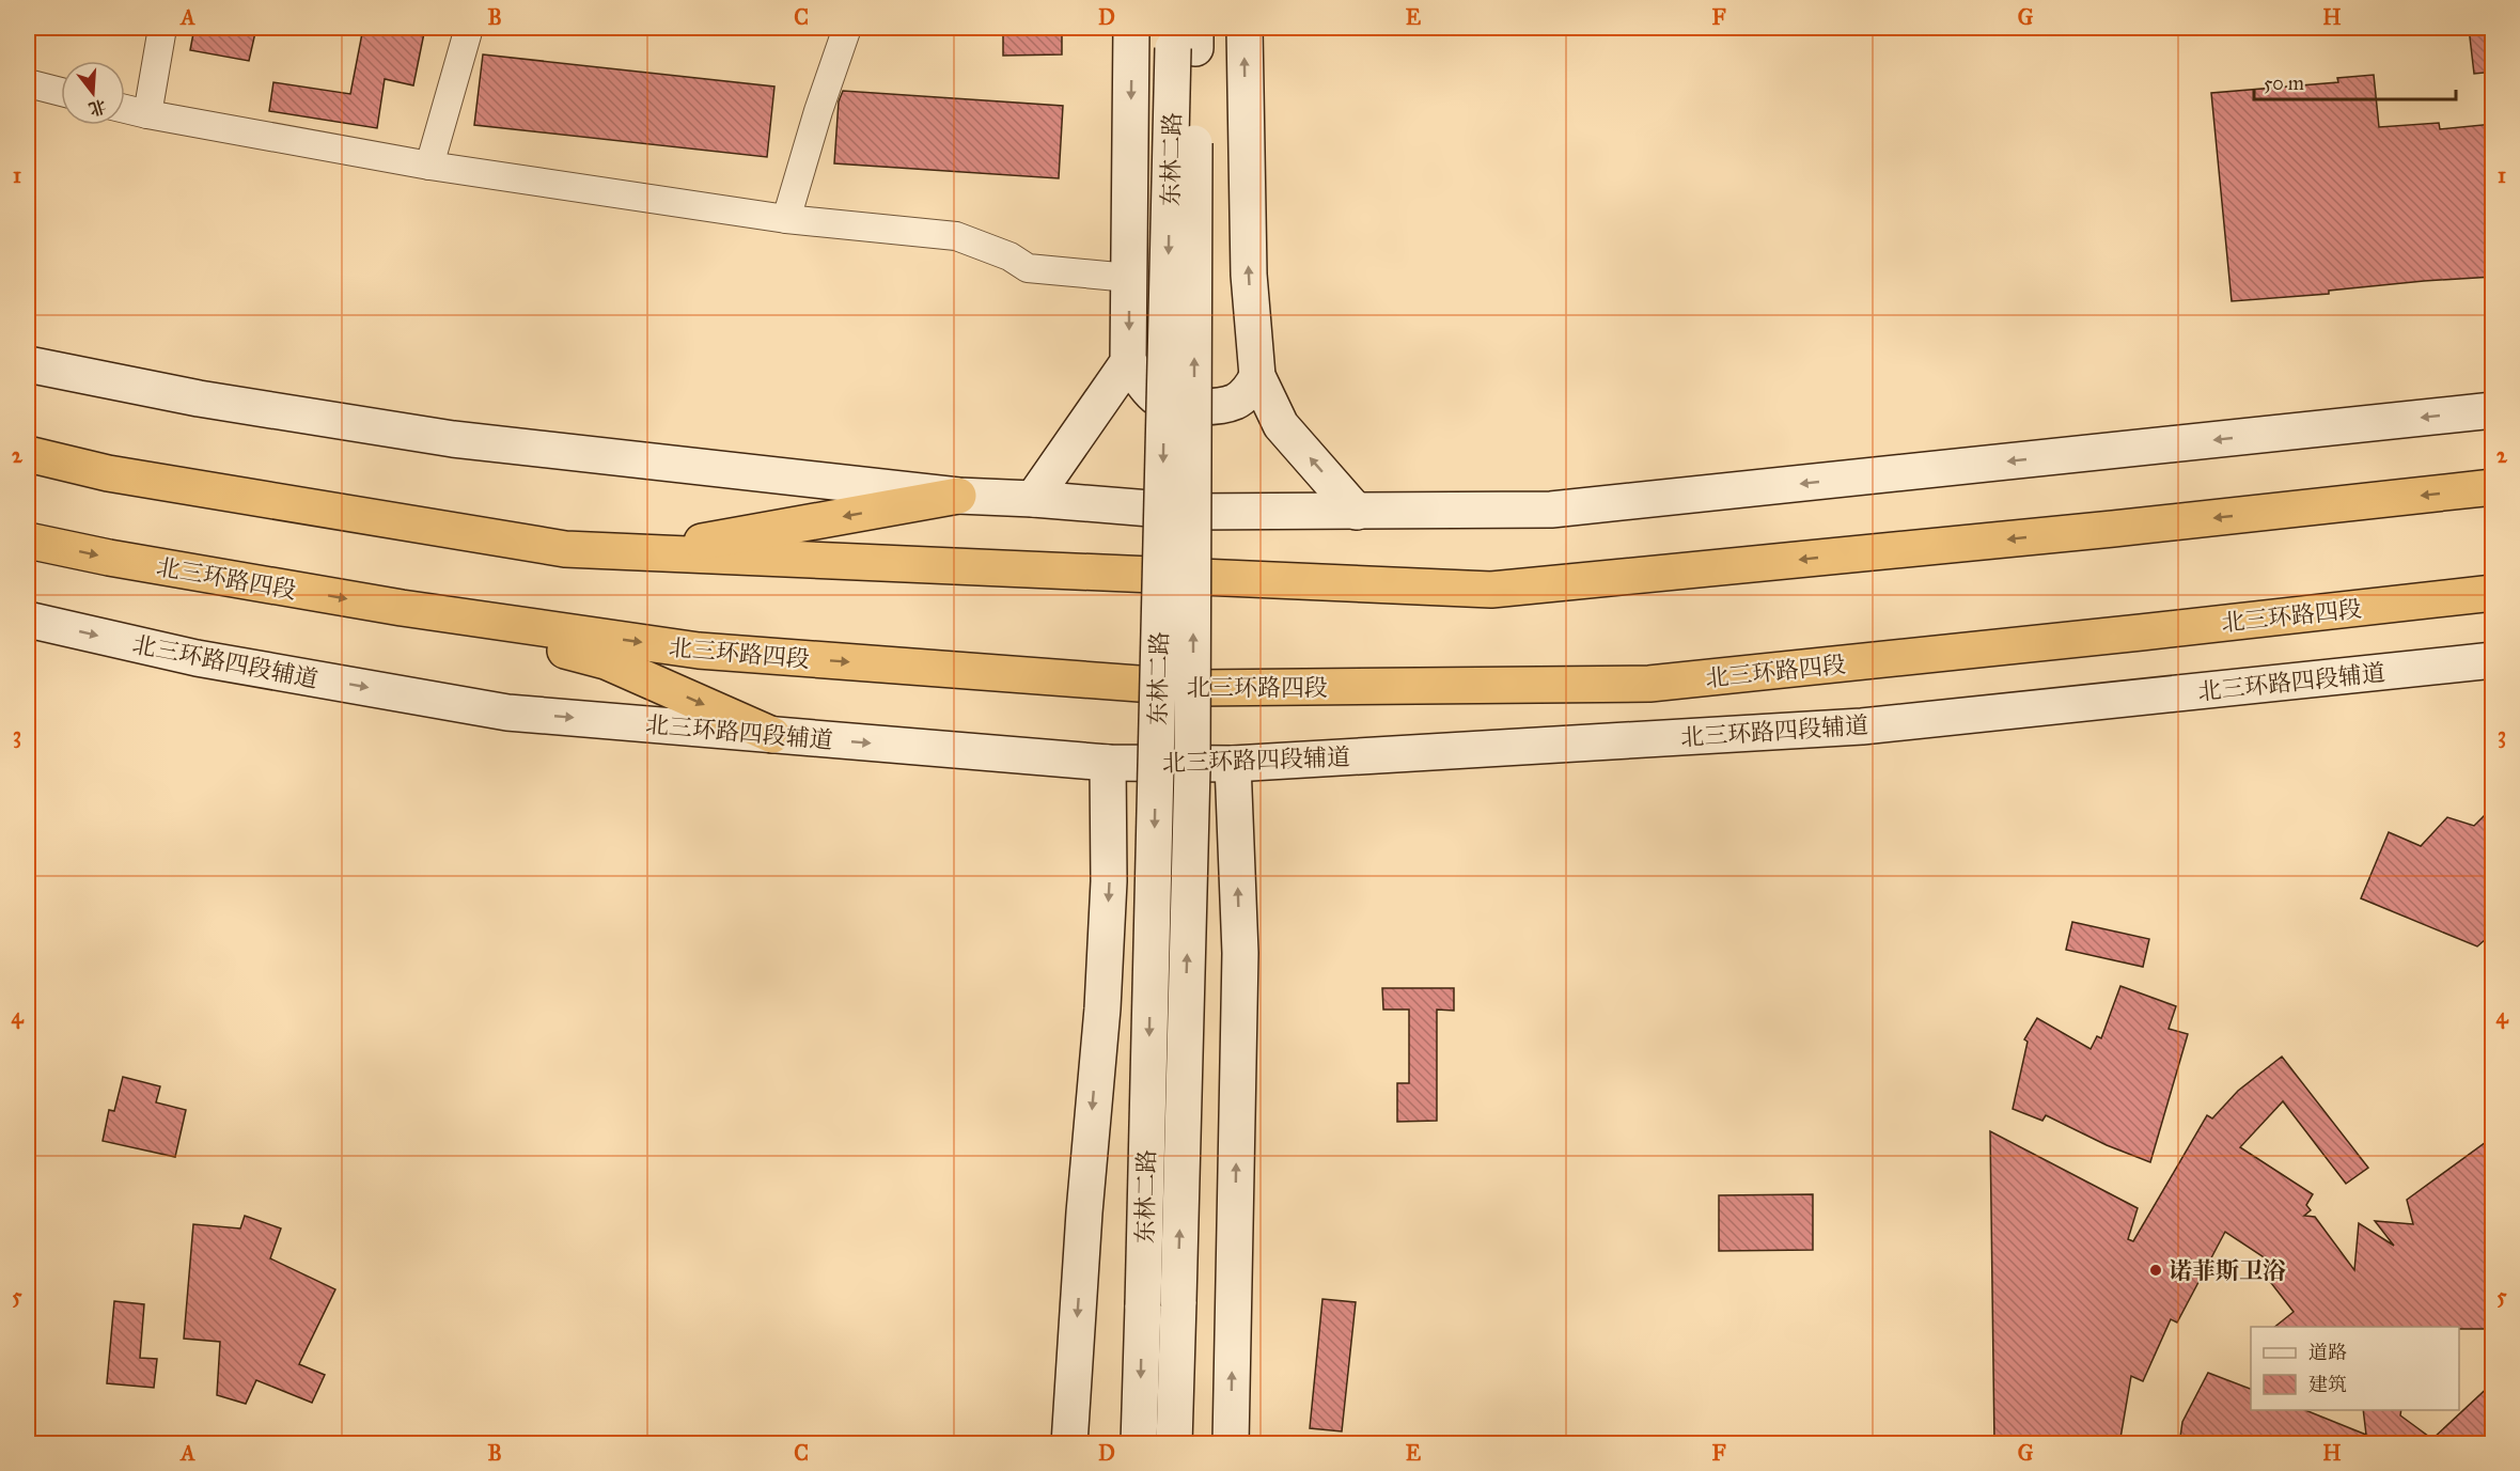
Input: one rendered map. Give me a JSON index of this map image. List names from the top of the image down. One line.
{"streets":{"highway":["北三环路四段"],"main road":["东林二路","北三环路四段辅道"]},"places":["诺菲斯卫浴"],"legend":["道路","建筑"],"scale_bar":"50 m","north":"bottom","grid":{"columns":["A","B","C","D","E","F","G","H"],"rows":["1","2","3","4","5"]}}
